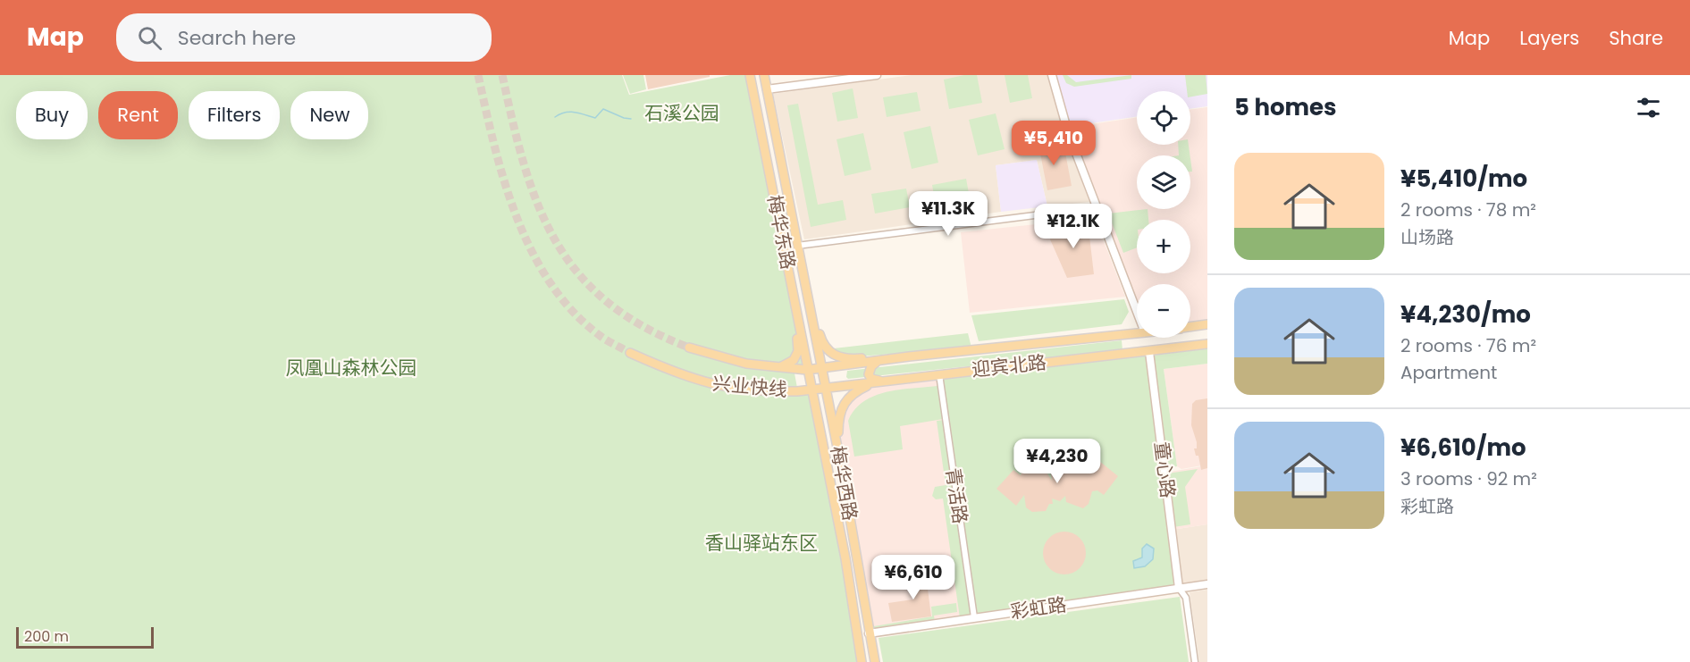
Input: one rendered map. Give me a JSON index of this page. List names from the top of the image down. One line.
{"streets":{"main road":["梅华东路","迎宾北路","兴业快线","梅华西路"],"street":["童心路","青活路","彩虹路"]},"crossings":[["梅华东路","迎宾北路"],["梅华东路","兴业快线"],["梅华东路","梅华西路"],["迎宾北路","兴业快线"],["迎宾北路","童心路"],["迎宾北路","梅华西路"],["迎宾北路","青活路"],["兴业快线","梅华西路"],["童心路","彩虹路"],["梅华西路","彩虹路"],["青活路","彩虹路"]],"parks":["石溪公园","凤凰山森林公园","香山驿站东区"],"scale_bar":"200 m","page":{"header":"Map","search":"Search here","nav":["Map","Layers","Share"],"heading":"5 homes","map_buttons":["+","−"],"chip":["Buy","Rent","Filters","New"],"price":["¥5,410","¥11.3K","¥12.1K","¥4,230","¥6,610"],"list":[{"name":"¥5,410/mo","note":"2 rooms · 78 m² · 山场路"},{"name":"¥4,230/mo","note":"2 rooms · 76 m² · Apartment"},{"name":"¥6,610/mo","note":"3 rooms · 92 m² · 彩虹路"}],"scale":"200 m"}}
